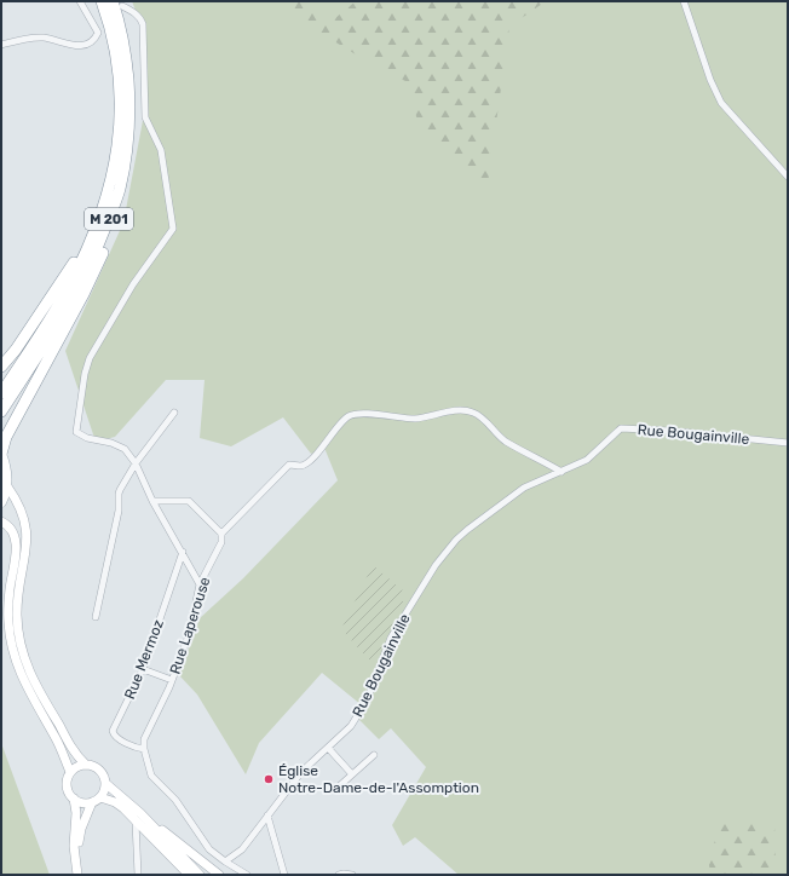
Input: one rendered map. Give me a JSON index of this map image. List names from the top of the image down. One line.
{"streets":{"highway":["M 201"],"street":["Rue Bougainville","Rue Laperouse","Rue Mermoz"]},"crossings":[["Rue Bougainville","Rue Laperouse"],["Rue Laperouse","Rue Mermoz"]],"places":["Église Notre-Dame-de-l'Assomption"]}
